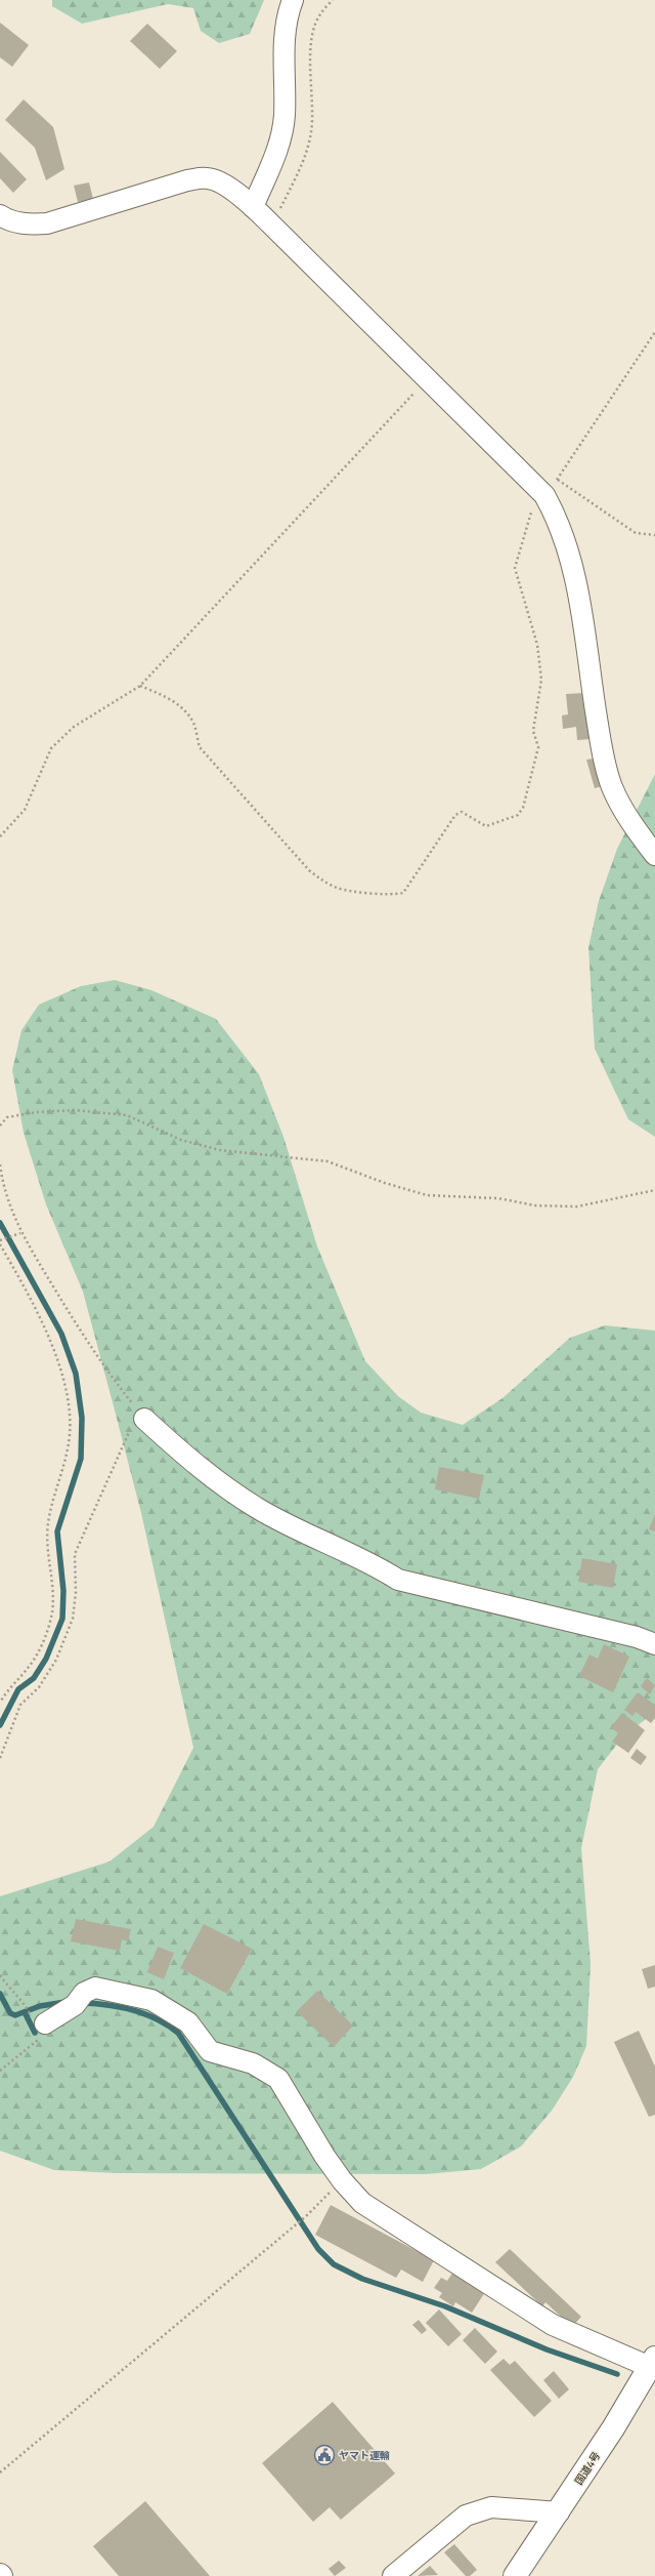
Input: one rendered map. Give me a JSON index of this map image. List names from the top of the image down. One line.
{"streets":{"highway":["国道4号"]},"places":{"public building":["ヤマト運輸"]}}
